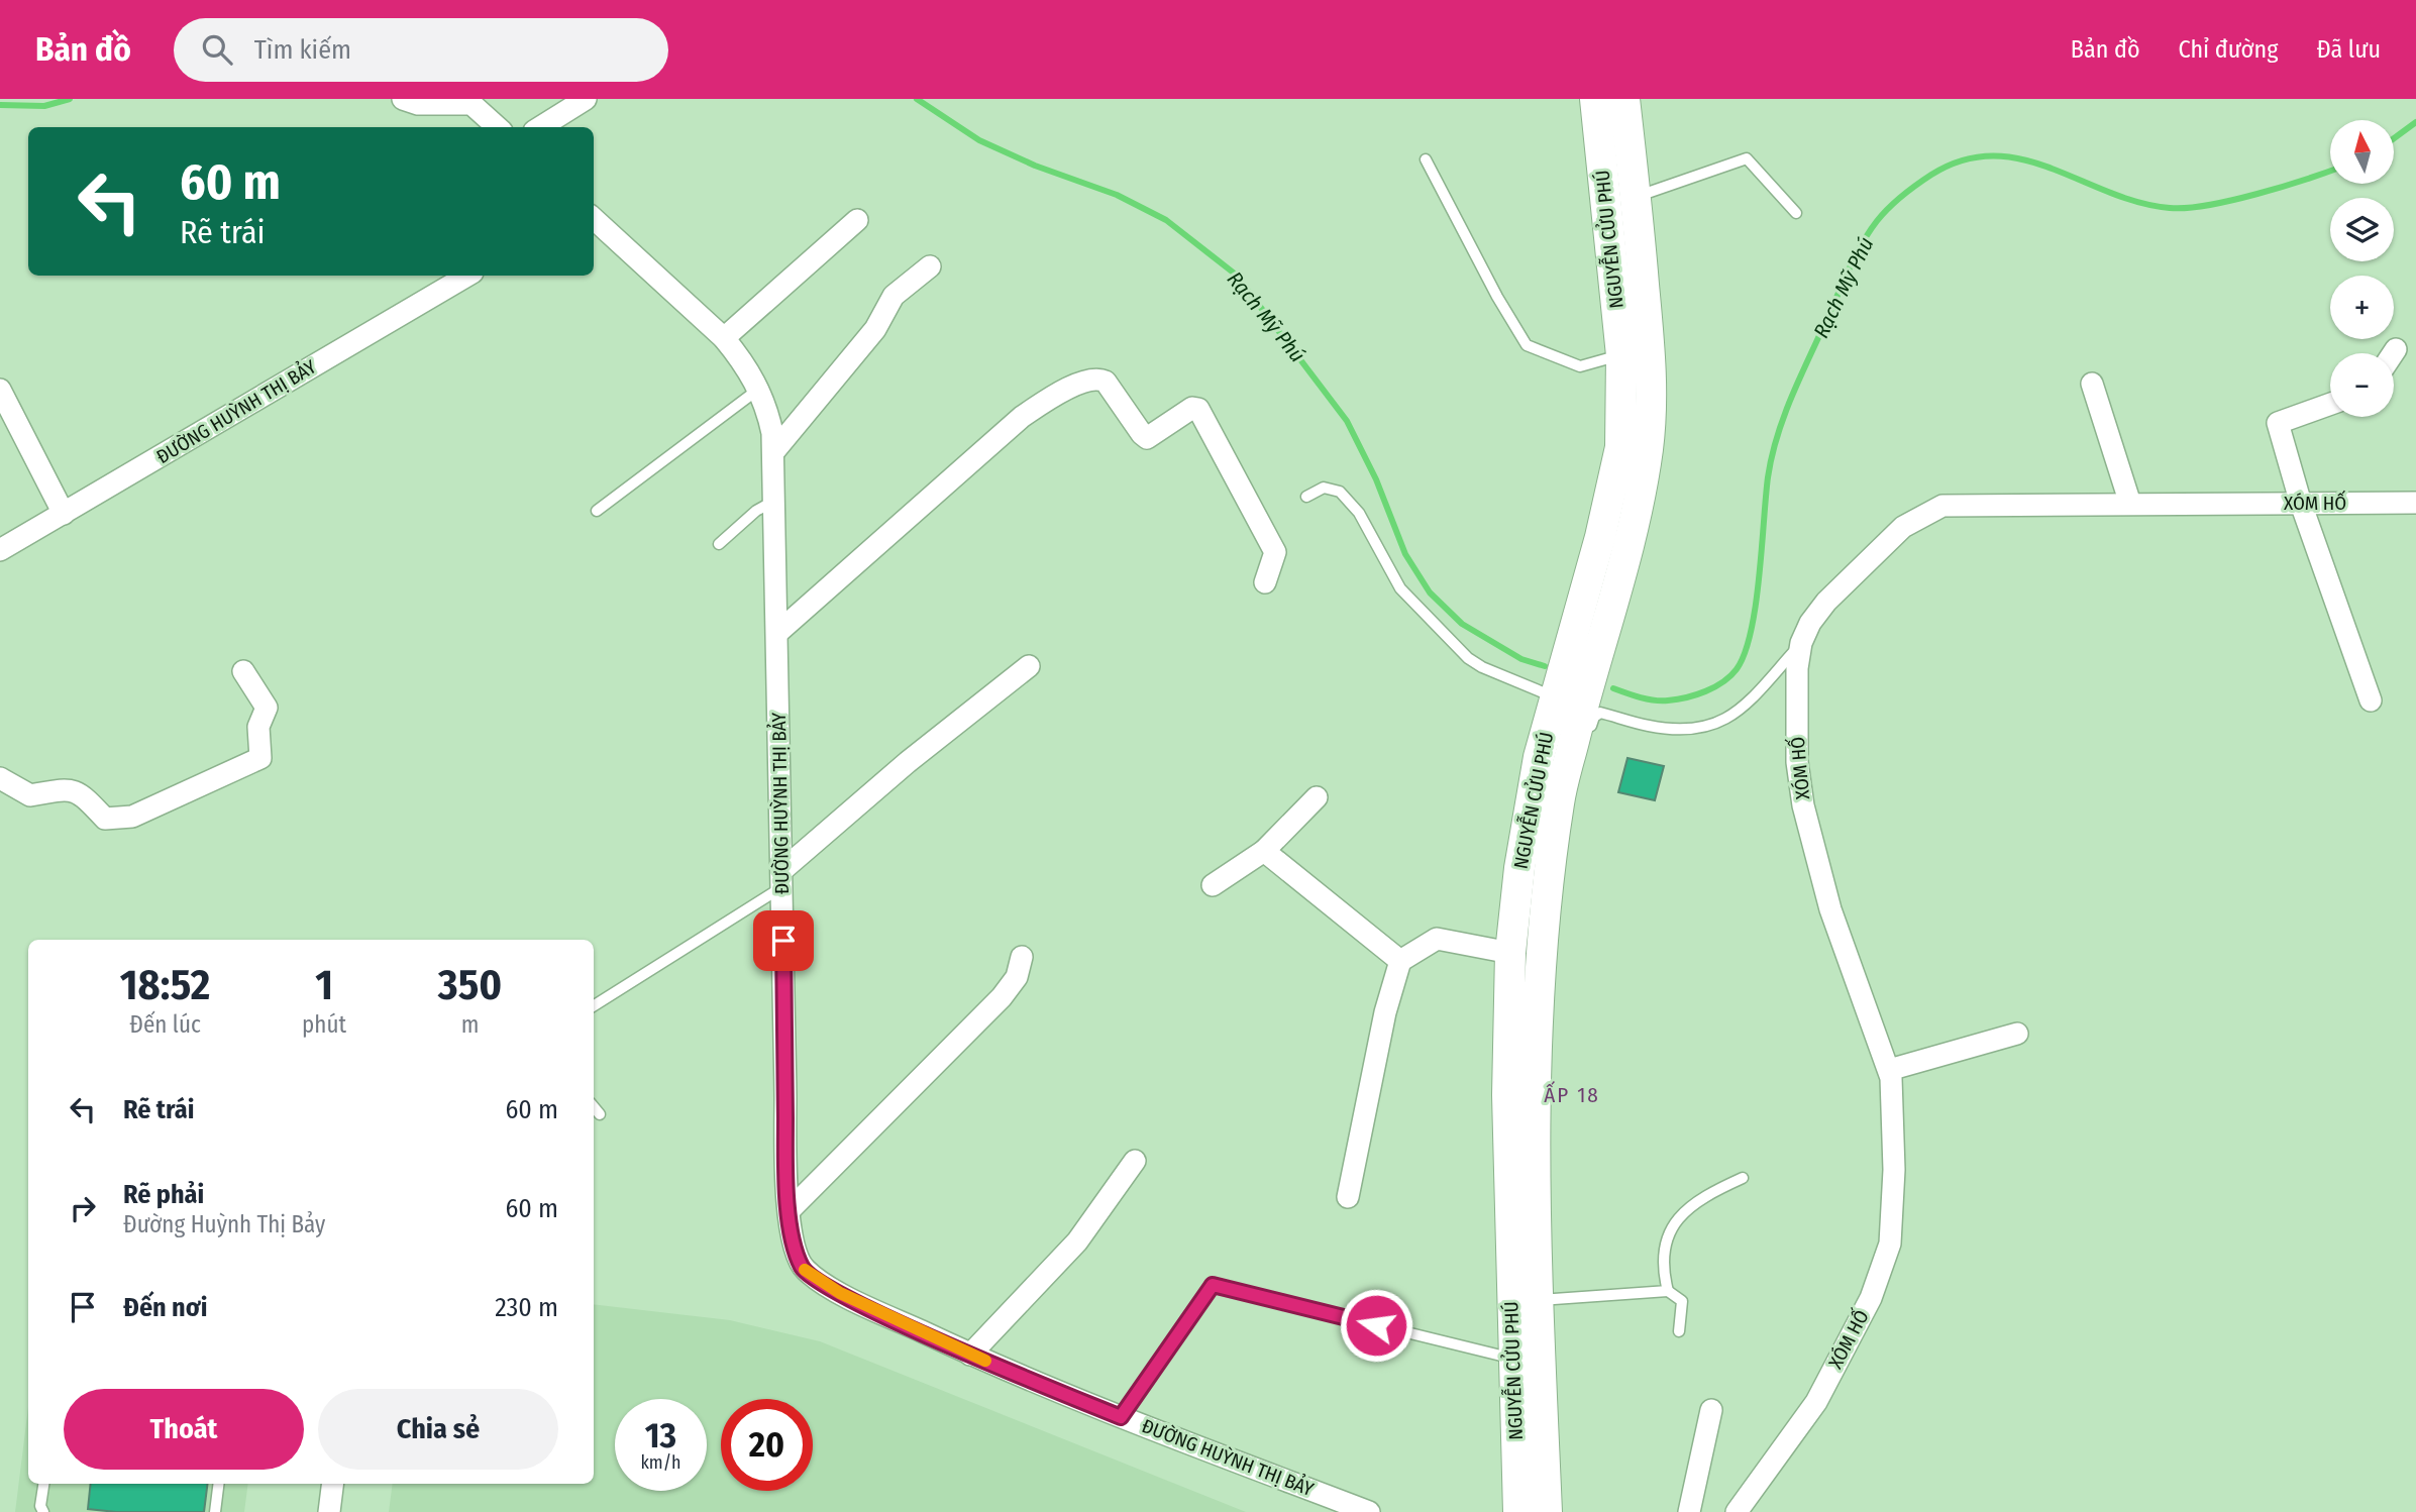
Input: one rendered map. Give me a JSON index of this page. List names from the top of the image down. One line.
{"streets":{"main road":["NGUYỄN CỬU PHÚ"],"street":["ĐƯỜNG HUỲNH THỊ BẢY","XÓM HỐ"]},"districts":["ẤP 18"],"water":["Rạch Mỹ Phú"],"north":"top","page":{"header":"Bản đồ","search":"Tìm kiếm","nav":["Bản đồ","Chỉ đường","Đã lưu"],"map_buttons":["+","−"],"turn":["60 m","Rẽ trái"],"eta":["18:52","Đến lúc","1","phút","350","m"],"list":[{"name":"Rẽ trái","value":"60 m"},{"name":"Rẽ phải","note":"Đường Huỳnh Thị Bảy","value":"60 m"},{"name":"Đến nơi","value":"230 m"}],"buttons":["Thoát","Chia sẻ"],"speed":"13 km/h","limit":"20"}}
